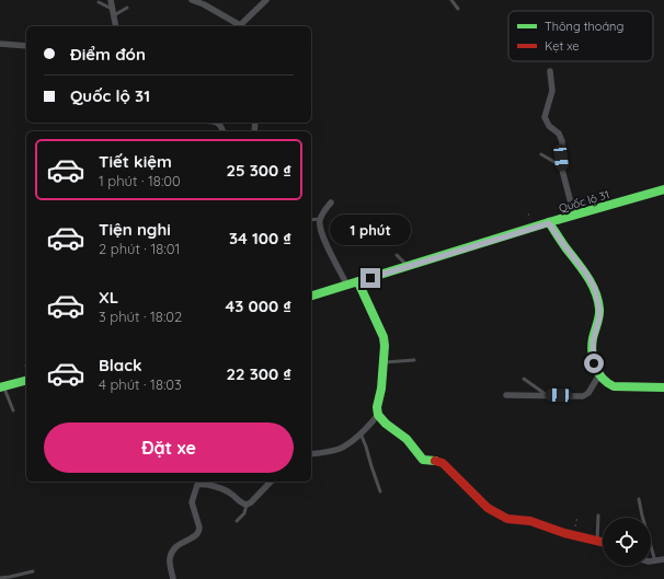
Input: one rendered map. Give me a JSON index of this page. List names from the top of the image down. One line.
{"streets":{"main road":["Quốc lộ 31"]},"legend":["Thông thoáng","Kẹt xe"],"page":{"banner":["Điểm đón","Quốc lộ 31"],"list":[{"name":"Tiết kiệm","note":"1 phút · 18:00","value":"25 300 ₫"},{"name":"Tiện nghi","note":"2 phút · 18:01","value":"34 100 ₫"},{"name":"XL","note":"3 phút · 18:02","value":"43 000 ₫"},{"name":"Black","note":"4 phút · 18:03","value":"22 300 ₫"}],"bubble":"1 phút","buttons":"Đặt xe"}}
